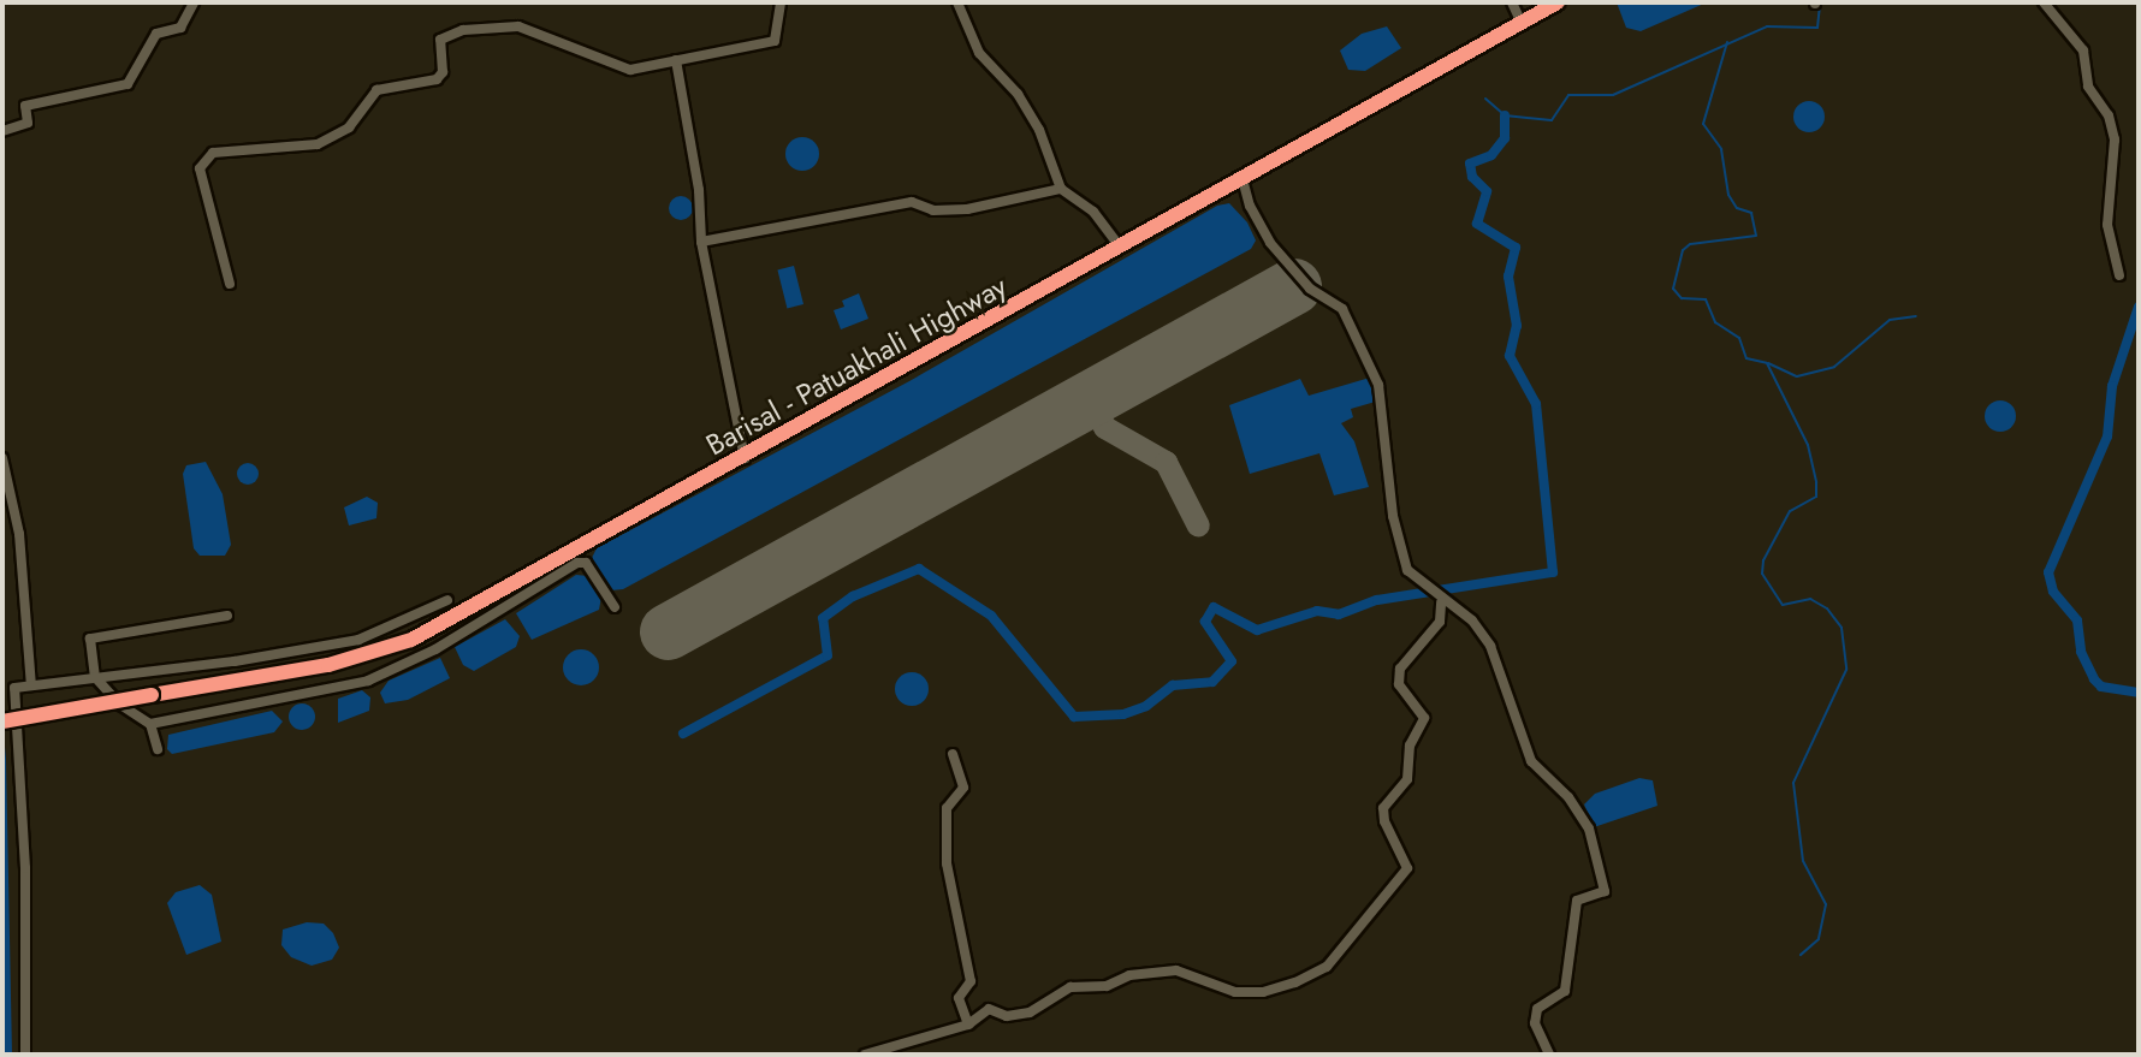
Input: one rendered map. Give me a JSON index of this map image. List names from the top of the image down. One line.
{"streets":{"highway":["Barisal - Patuakhali Highway"]}}
